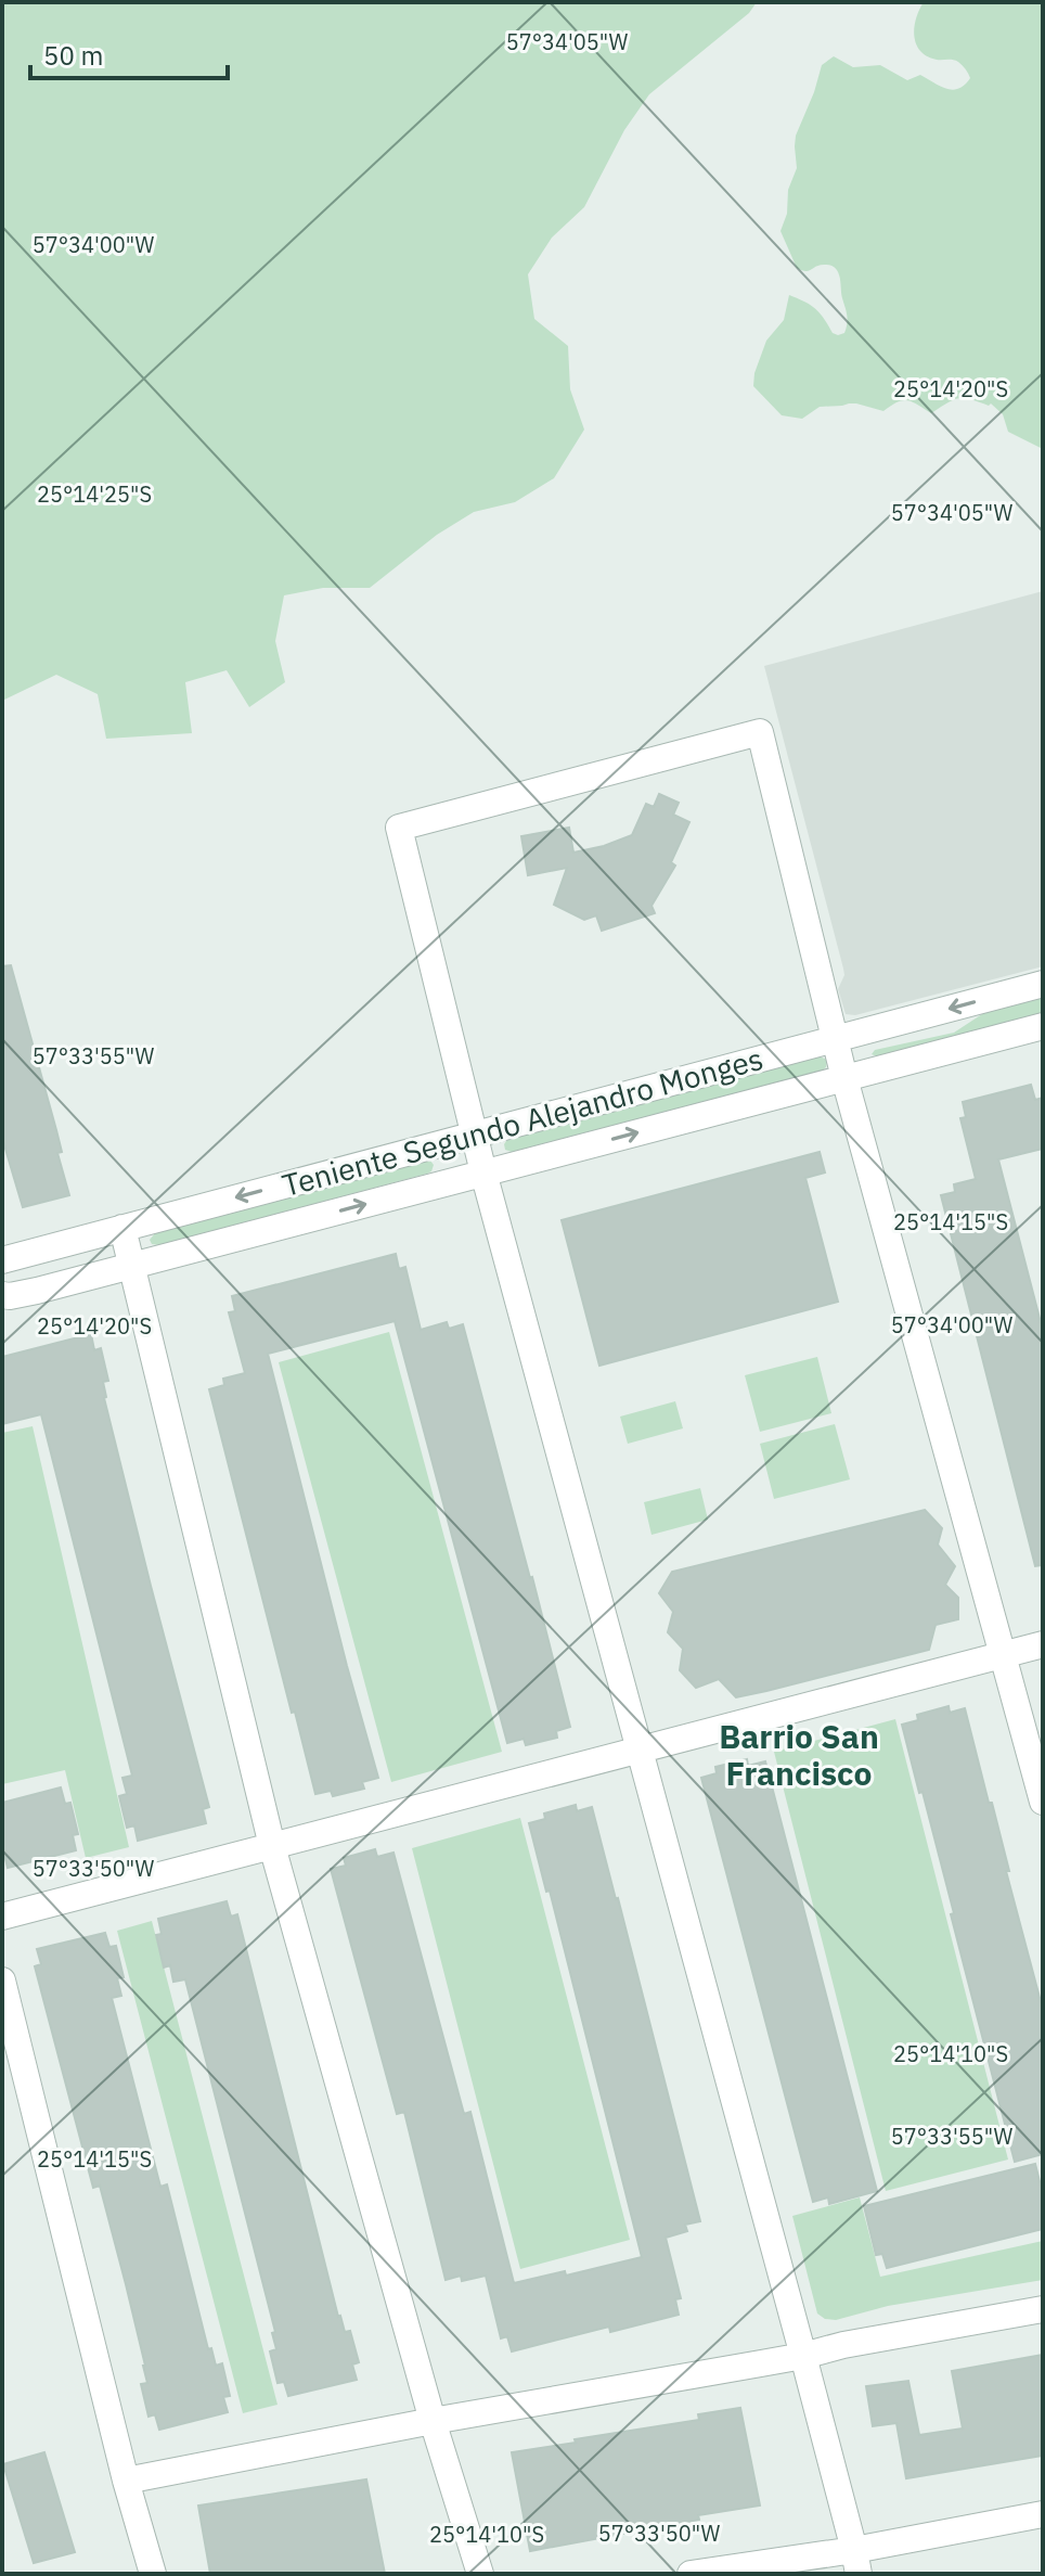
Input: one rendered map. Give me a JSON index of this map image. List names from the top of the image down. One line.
{"streets":{"street":["Teniente Segundo Alejandro Monges"]},"districts":["Barrio San Francisco"],"scale_bar":"50 m","coordinates":["57°34'05\"W","57°34'00\"W","25°14'20\"S","25°14'25\"S","57°33'55\"W","25°14'15\"S","57°33'50\"W","25°14'10\"S"]}
